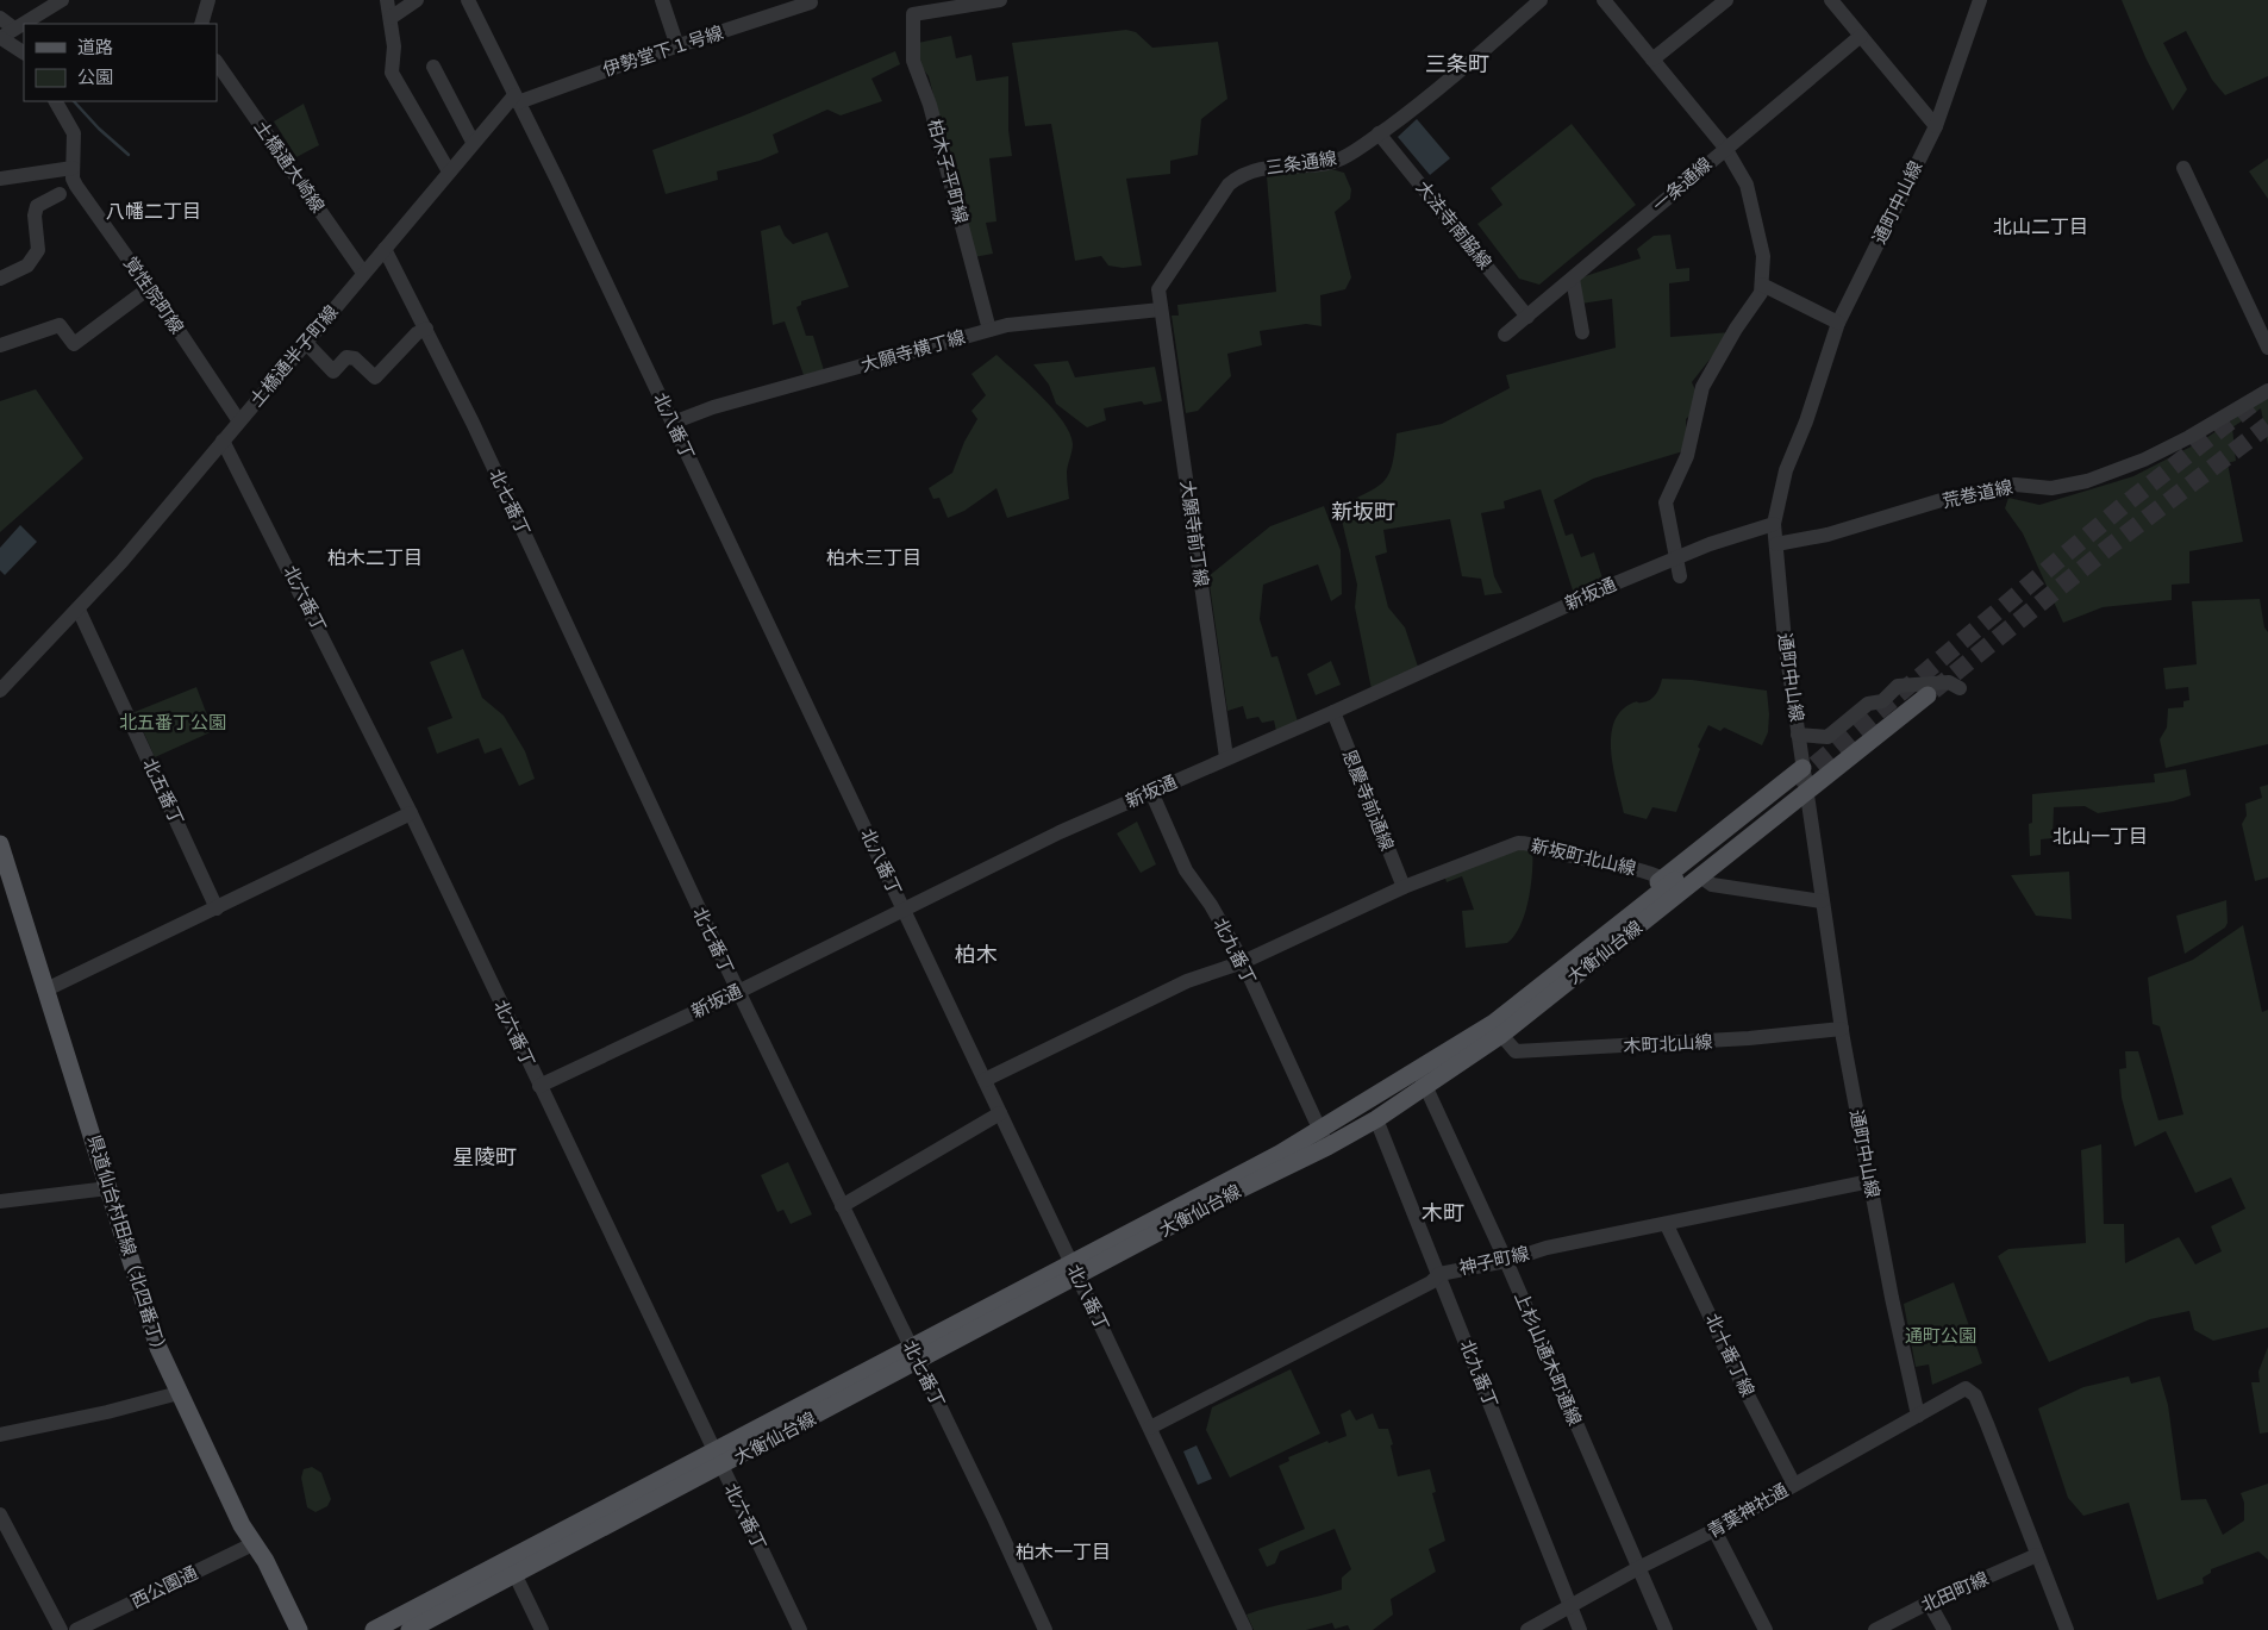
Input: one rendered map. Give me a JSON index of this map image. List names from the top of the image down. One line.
{"streets":{"main road":["大衡仙台線","県道仙台村田線（北四番丁）"],"street":["伊勢堂下１号線","三条通線","土橋通大崎線","柏木子平町線","一条通線","通町中山線","大法寺南脇線","覚性院町線","大願寺横丁線","土橋通半子町線","北八番丁","荒巻道線","北七番丁","大願寺前丁線","新坂通","北六番丁","北五番丁","恩慶寺前通線","新坂町北山線","北九番丁","木町北山線","神子町線","北十番丁線","上杉山通木町通線","青葉神社通","西公園通","北田町線"]},"crossings":[["伊勢堂下１号線","土橋通半子町線"],["伊勢堂下１号線","北八番丁"],["三条通線","大法寺南脇線"],["三条通線","大願寺横丁線"],["三条通線","大願寺前丁線"],["土橋通大崎線","土橋通半子町線"],["柏木子平町線","大願寺横丁線"],["一条通線","大法寺南脇線"],["通町中山線","荒巻道線"],["通町中山線","新坂通"],["通町中山線","大衡仙台線"],["通町中山線","木町北山線"],["通町中山線","神子町線"],["通町中山線","青葉神社通"],["覚性院町線","土橋通半子町線"],["大願寺横丁線","北八番丁"],["大願寺横丁線","大願寺前丁線"],["土橋通半子町線","北八番丁"],["土橋通半子町線","北七番丁"],["土橋通半子町線","北六番丁"],["土橋通半子町線","北五番丁"],["北八番丁","新坂通"],["北八番丁","新坂町北山線"],["北八番丁","大衡仙台線"],["北八番丁","神子町線"],["北七番丁","新坂通"],["北七番丁","大衡仙台線"],["大願寺前丁線","新坂通"],["新坂通","北六番丁"],["新坂通","恩慶寺前通線"],["新坂通","北九番丁"],["北六番丁","大衡仙台線"],["恩慶寺前通線","新坂町北山線"],["新坂町北山線","北九番丁"],["新坂町北山線","大衡仙台線"],["北九番丁","大衡仙台線"],["北九番丁","神子町線"],["北九番丁","青葉神社通"],["大衡仙台線","木町北山線"],["大衡仙台線","上杉山通木町通線"],["県道仙台村田線（北四番丁）","西公園通"],["神子町線","北十番丁線"],["神子町線","上杉山通木町通線"],["北十番丁線","青葉神社通"],["上杉山通木町通線","青葉神社通"],["青葉神社通","北田町線"]],"districts":["三条町","八幡二丁目","北山二丁目","新坂町","柏木二丁目","柏木三丁目","北山一丁目","柏木","星陵町","木町","柏木一丁目"],"parks":["北五番丁公園","通町公園"],"legend":["道路","公園"]}
